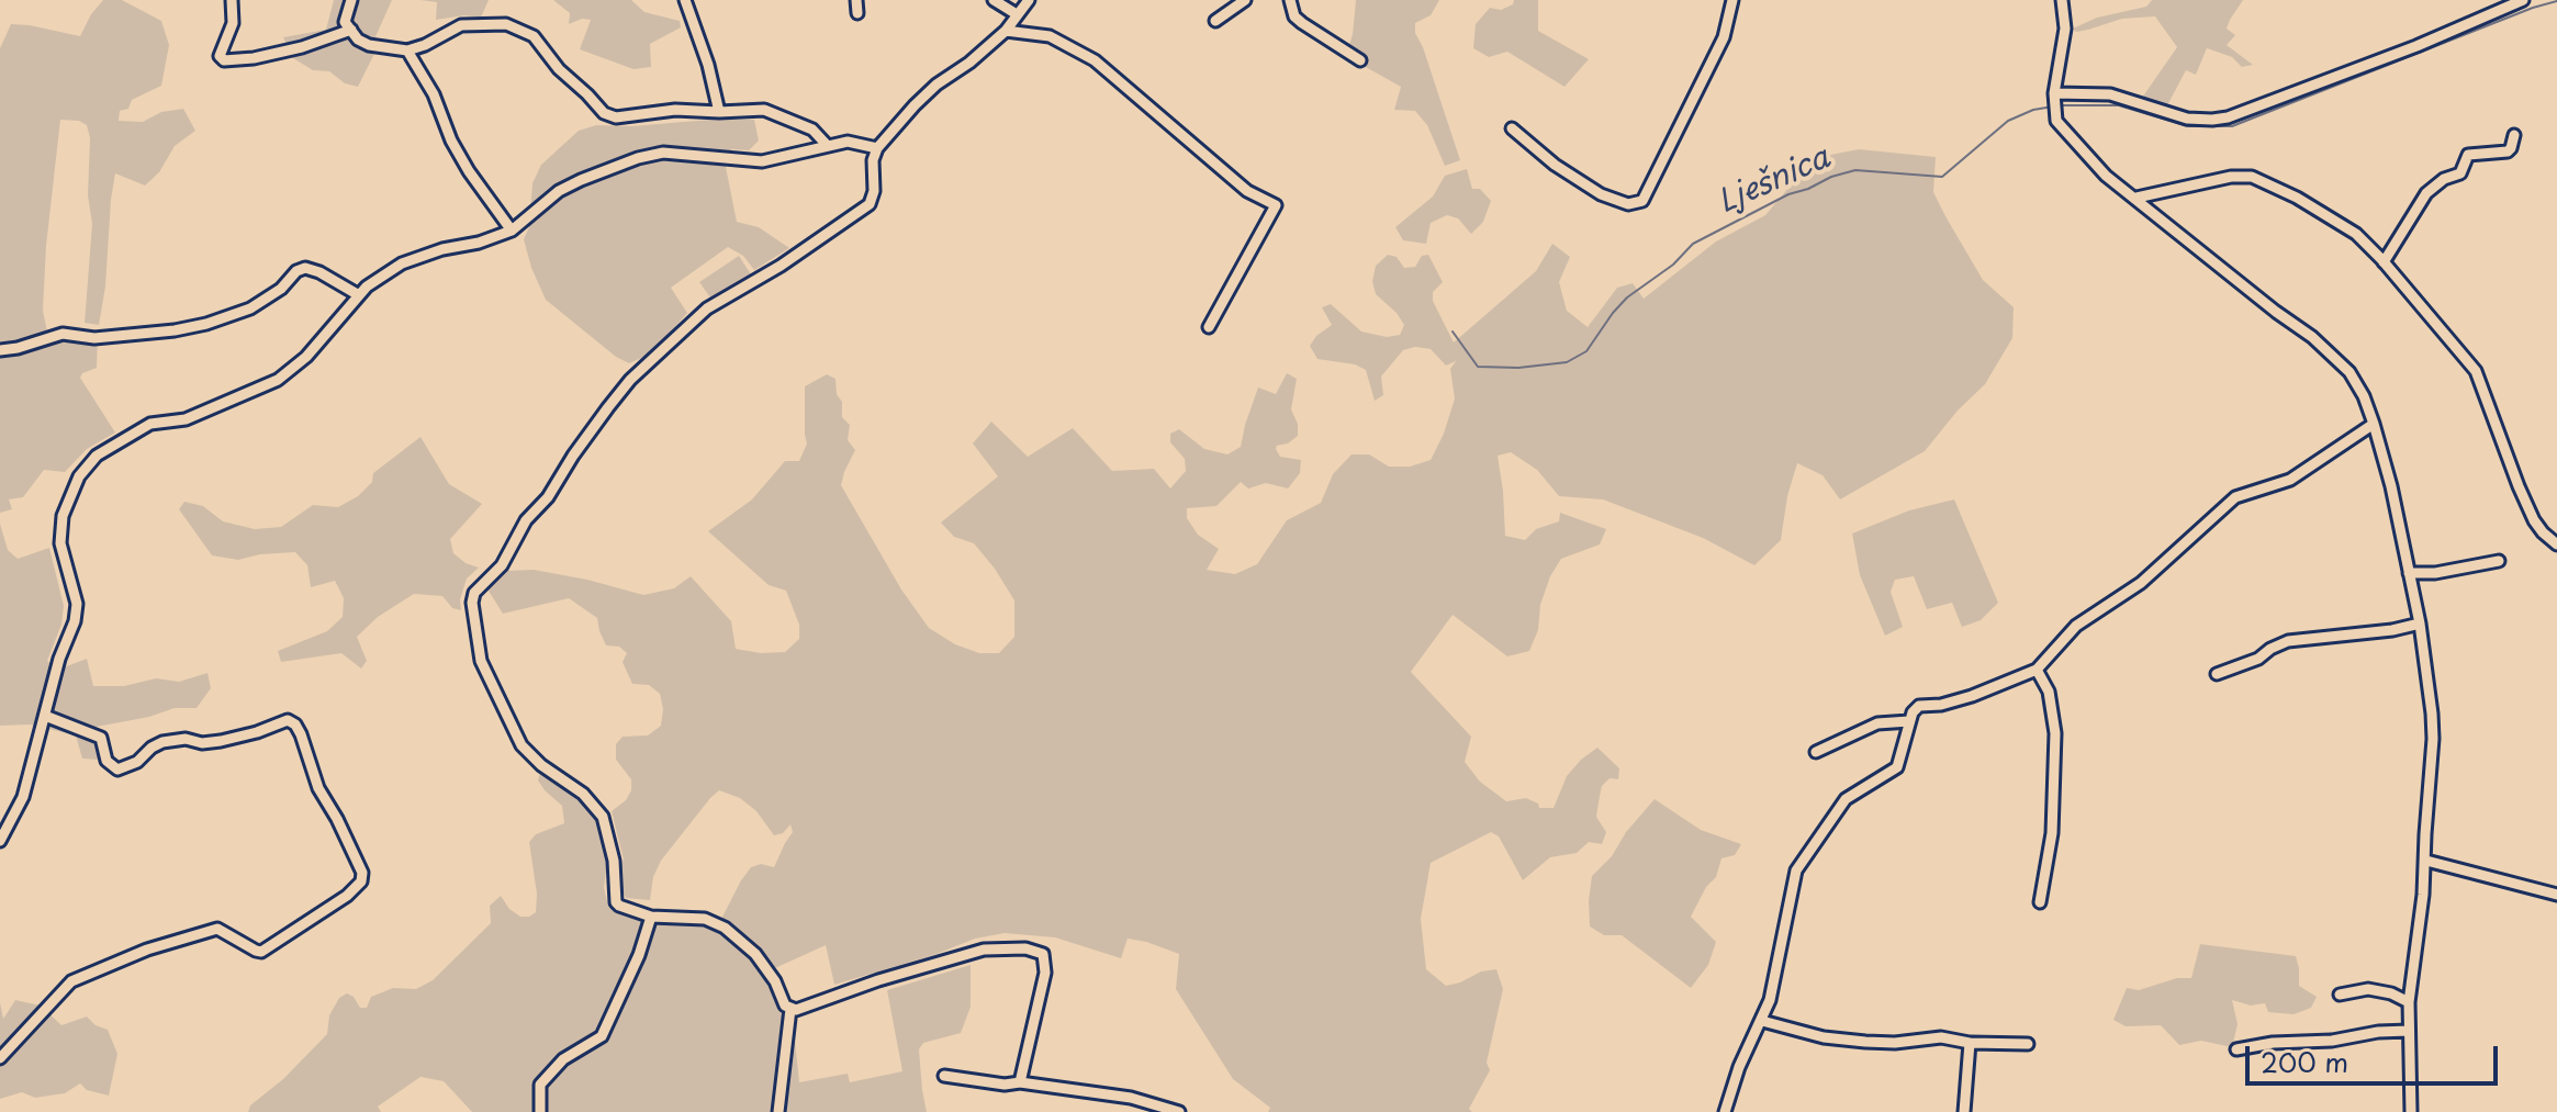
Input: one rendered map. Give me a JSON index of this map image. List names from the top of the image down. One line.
{"water":["Lješnica"],"scale_bar":"200 m"}
